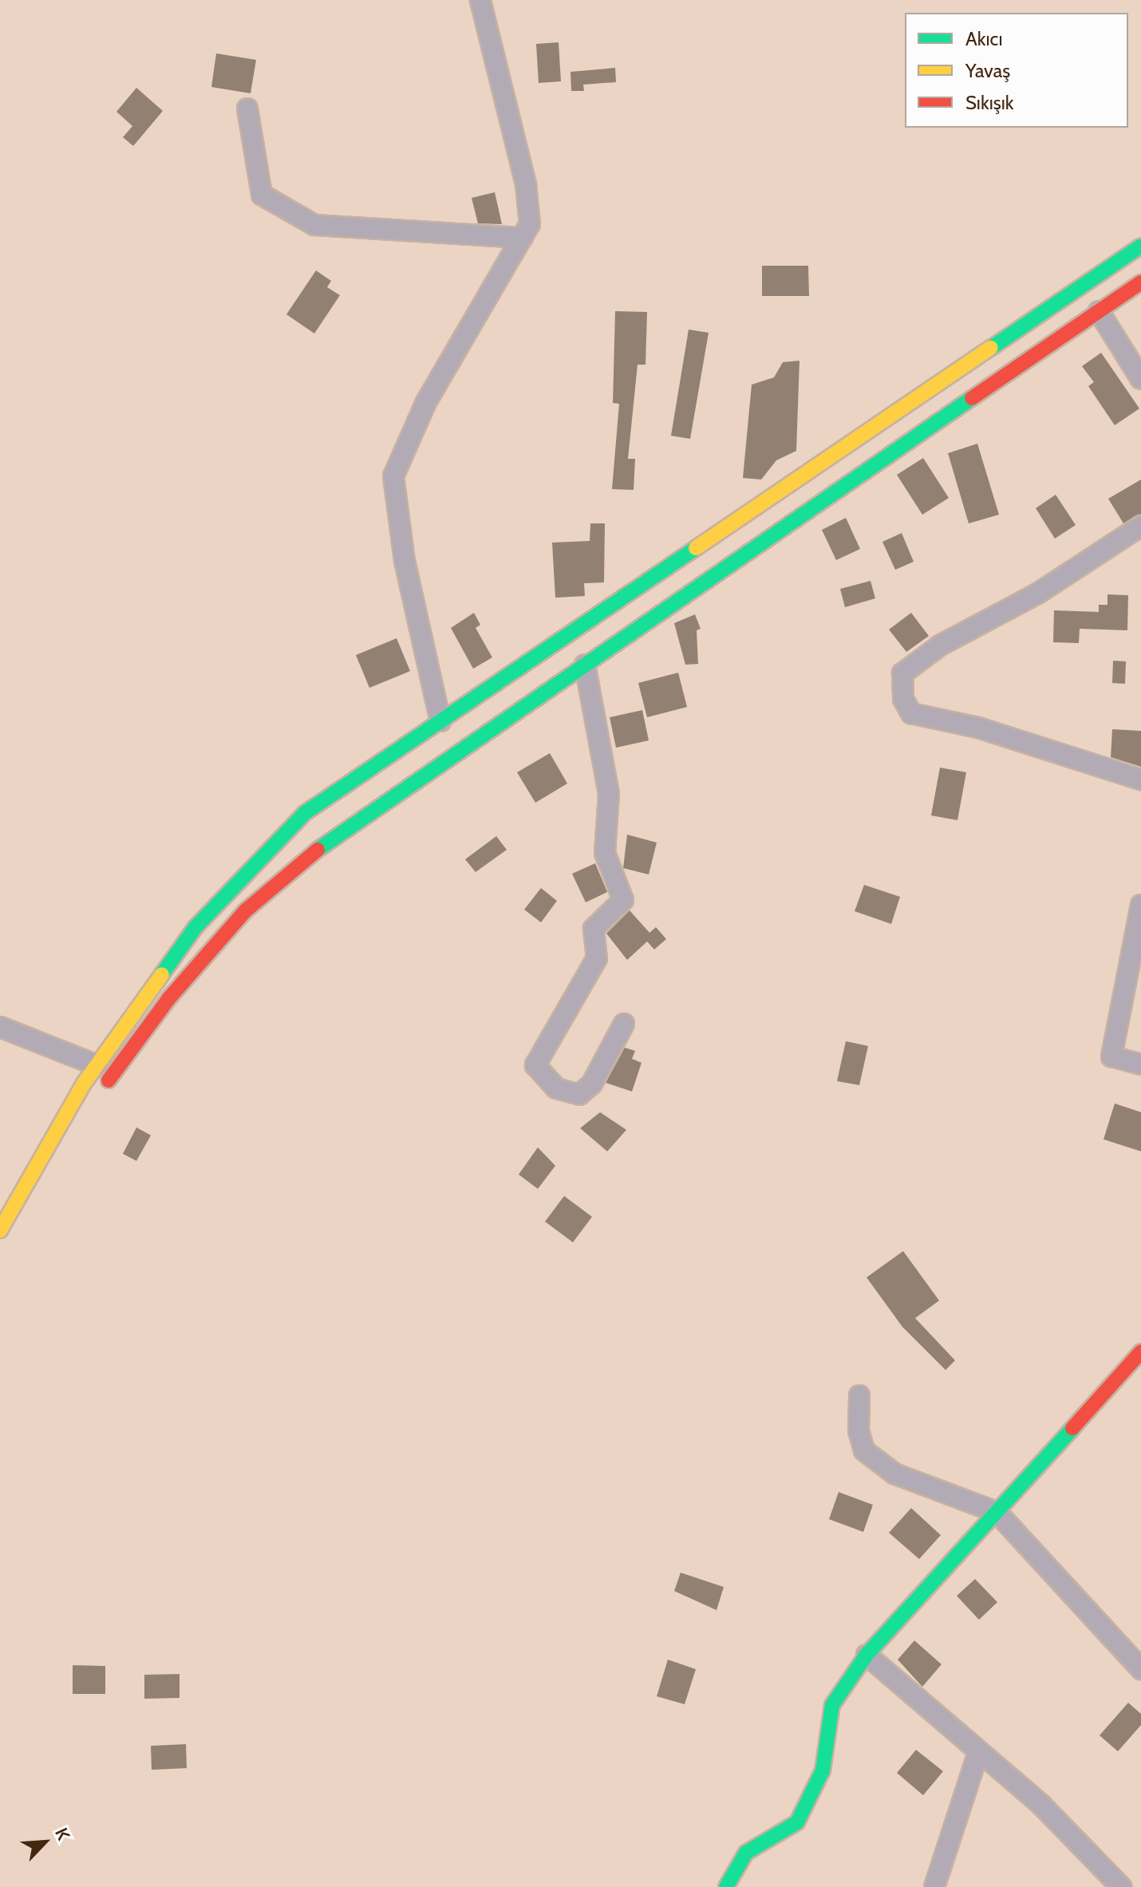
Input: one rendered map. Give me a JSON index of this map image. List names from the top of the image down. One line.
{"legend":["Akıcı","Yavaş","Sıkışık"],"north":"top right"}
